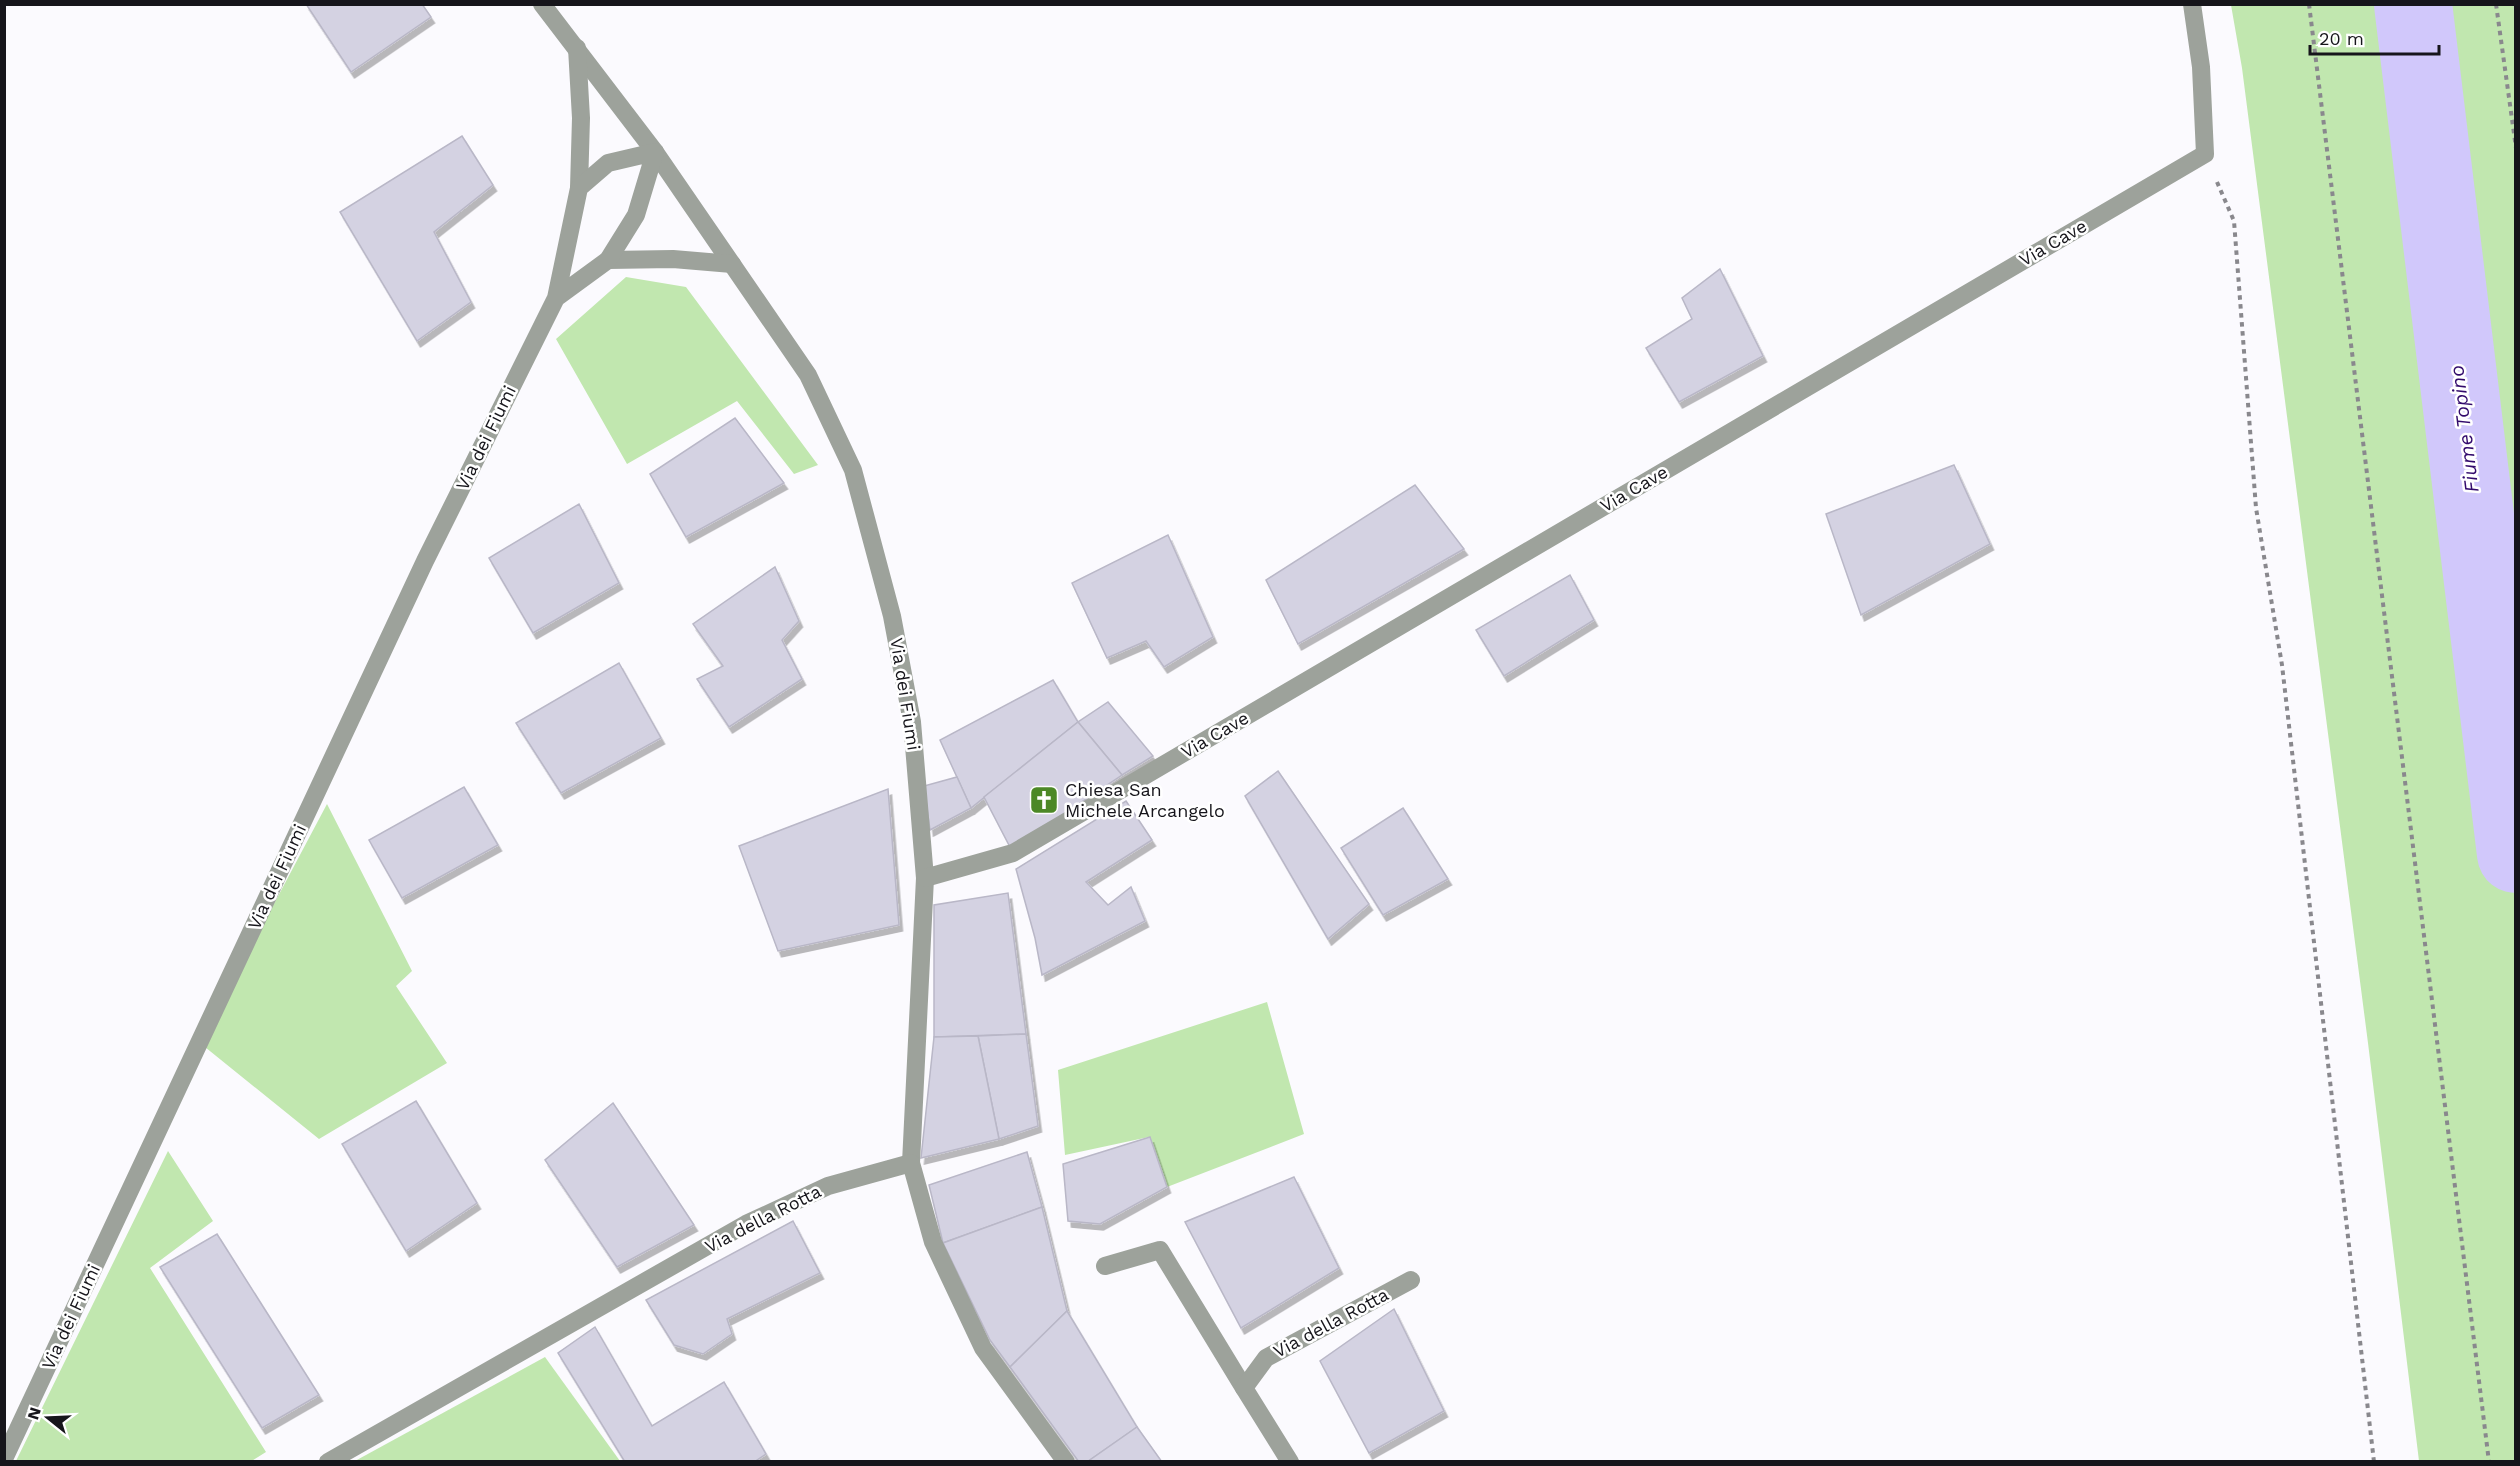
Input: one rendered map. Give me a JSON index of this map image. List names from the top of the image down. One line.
{"streets":{"street":["Via Cave","Via dei Fiumi","Via della Rotta"]},"crossings":[["Via Cave","Via dei Fiumi"],["Via dei Fiumi","Via della Rotta"]],"water":["Fiume Topino"],"places":{"church":["Chiesa San Michele Arcangelo"]},"scale_bar":"20 m","north":"left"}
